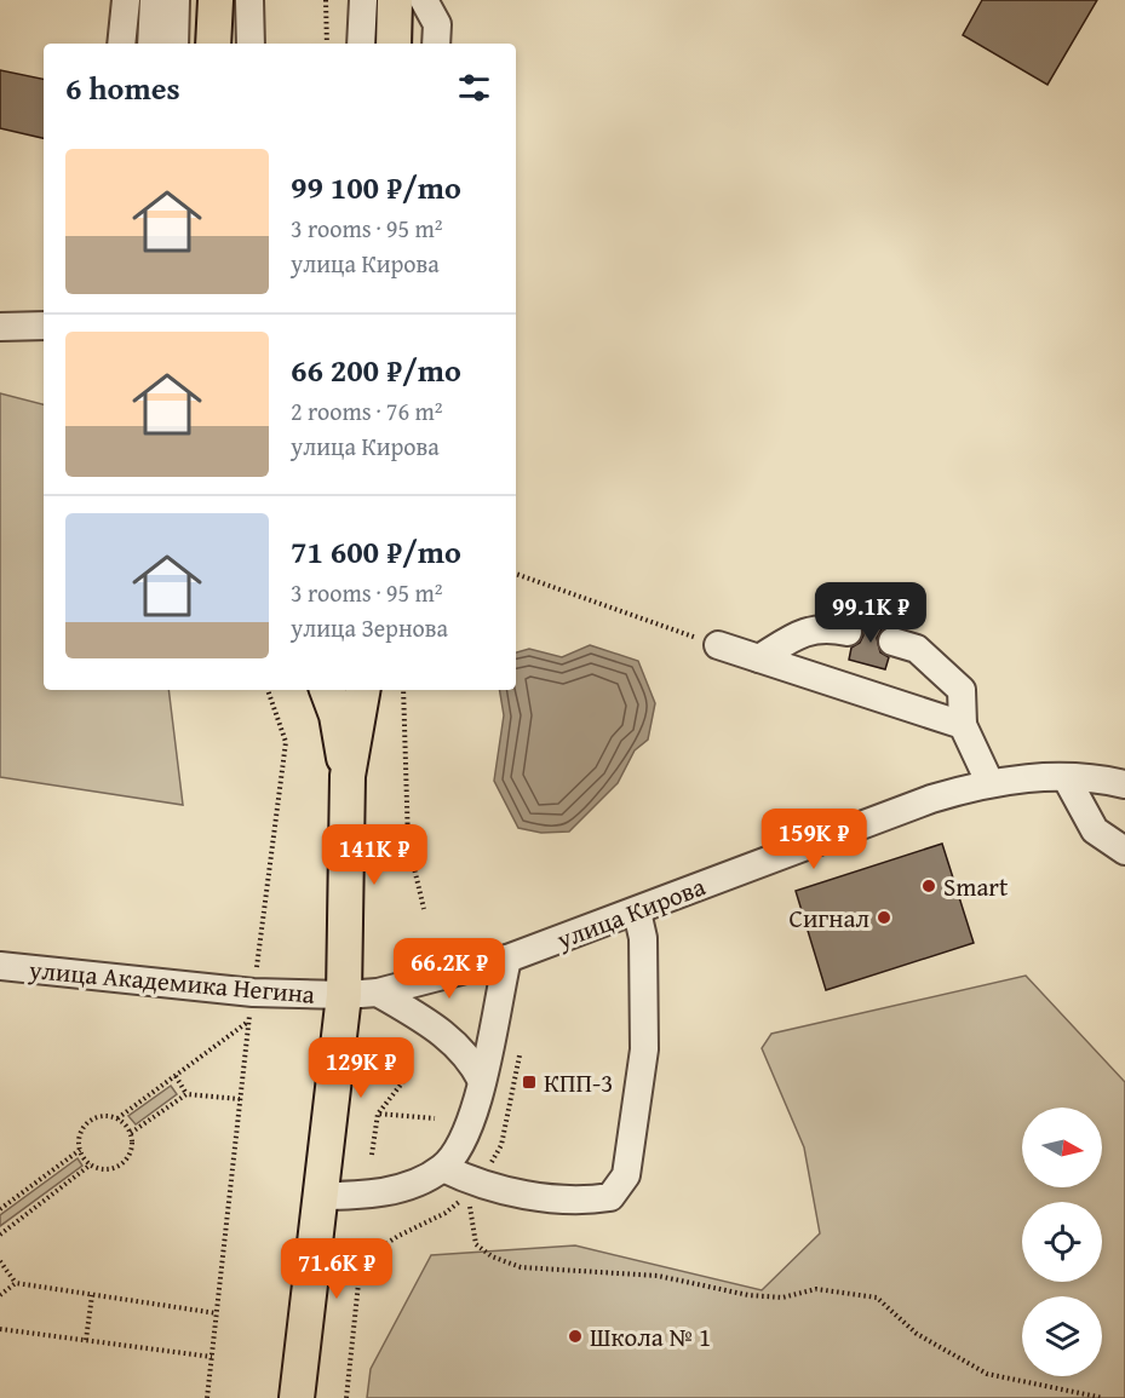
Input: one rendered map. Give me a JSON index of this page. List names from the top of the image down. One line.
{"streets":{"street":["улица Кирова","улица Академика Негина"]},"crossings":[["улица Кирова","улица Академика Негина"]],"places":{"other":["Smart","Сигнал","Школа № 1"],"transit":["КПП-3"]},"north":"right","page":{"heading":"6 homes","list":[{"name":"99 100 ₽/mo","note":"3 rooms · 95 m² · улица Кирова"},{"name":"66 200 ₽/mo","note":"2 rooms · 76 m² · улица Кирова"},{"name":"71 600 ₽/mo","note":"3 rooms · 95 m² · улица Зернова"}],"price":["99.1K ₽","159K ₽","141K ₽","66.2K ₽","129K ₽","71.6K ₽"]}}
